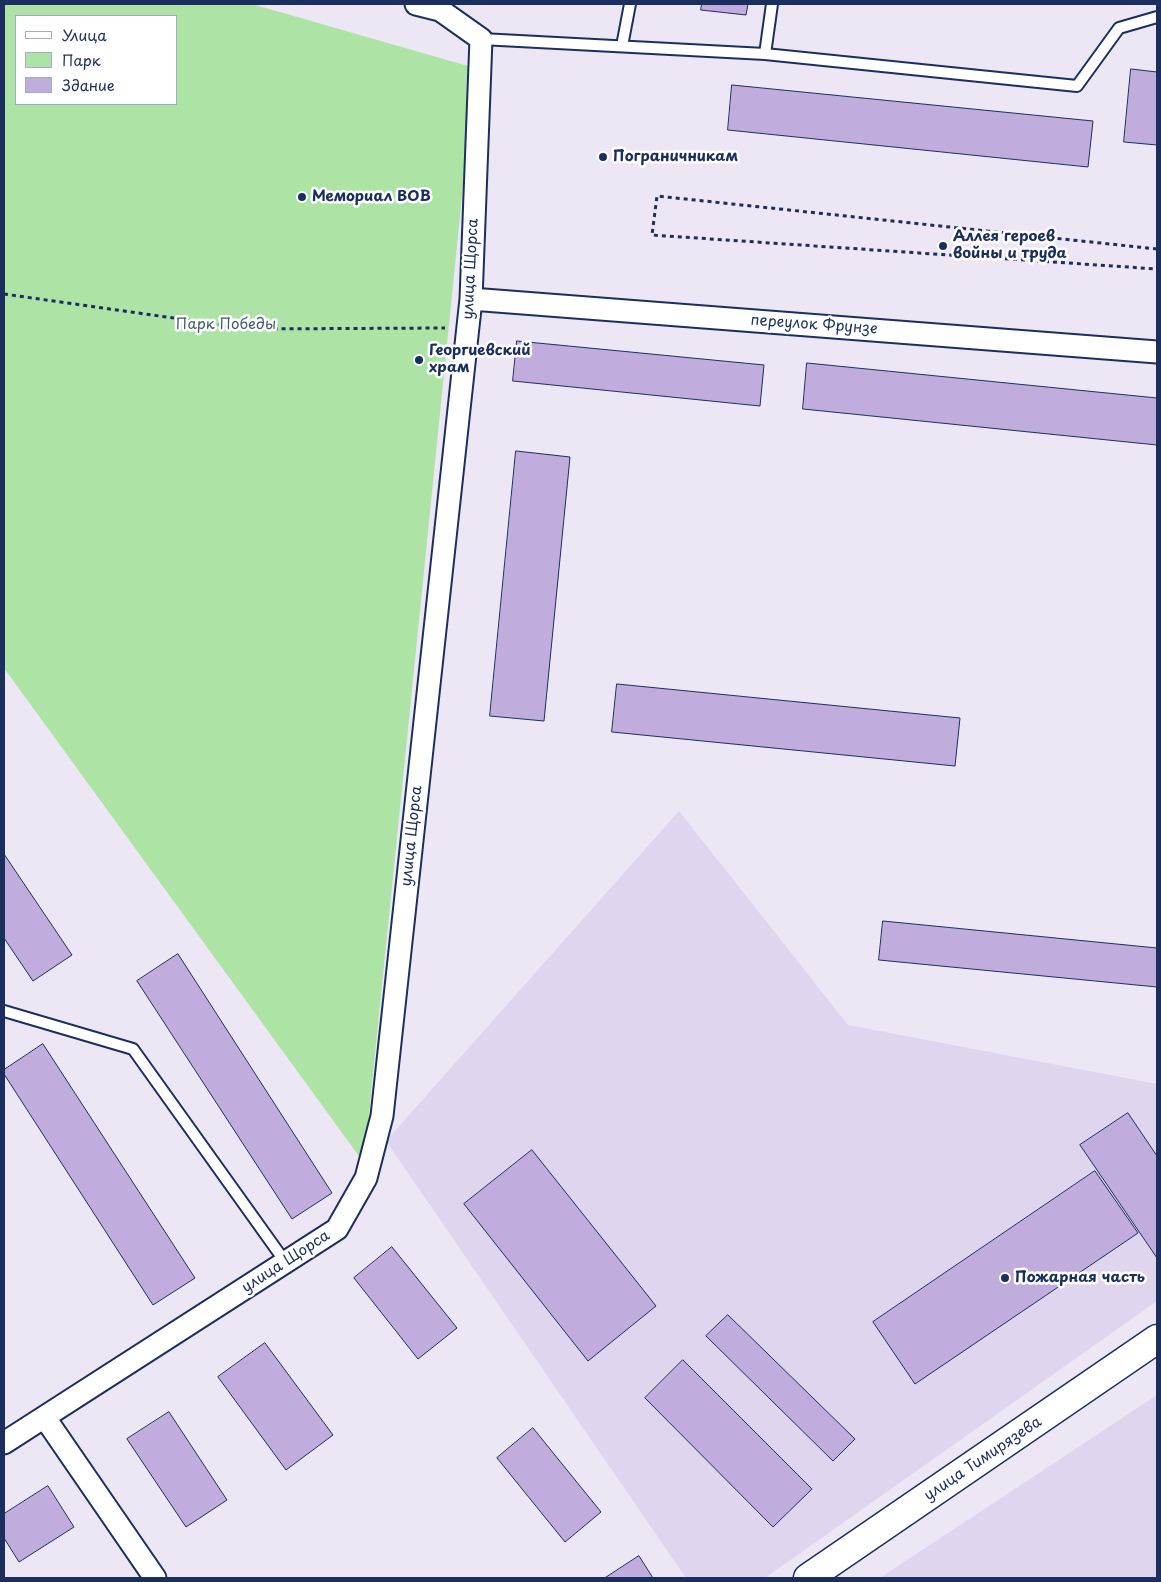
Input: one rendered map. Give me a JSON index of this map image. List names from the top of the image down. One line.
{"streets":{"street":["улица Щорса","переулок Фрунзе","улица Тимирязева"]},"crossings":[["улица Щорса","переулок Фрунзе"]],"parks":["Парк Победы"],"places":["Пограничникам","Мемориал ВОВ","Аллея героев войны и труда","Георгиевский храм","Пожарная часть"],"legend":["Улица","Парк","Здание"]}
